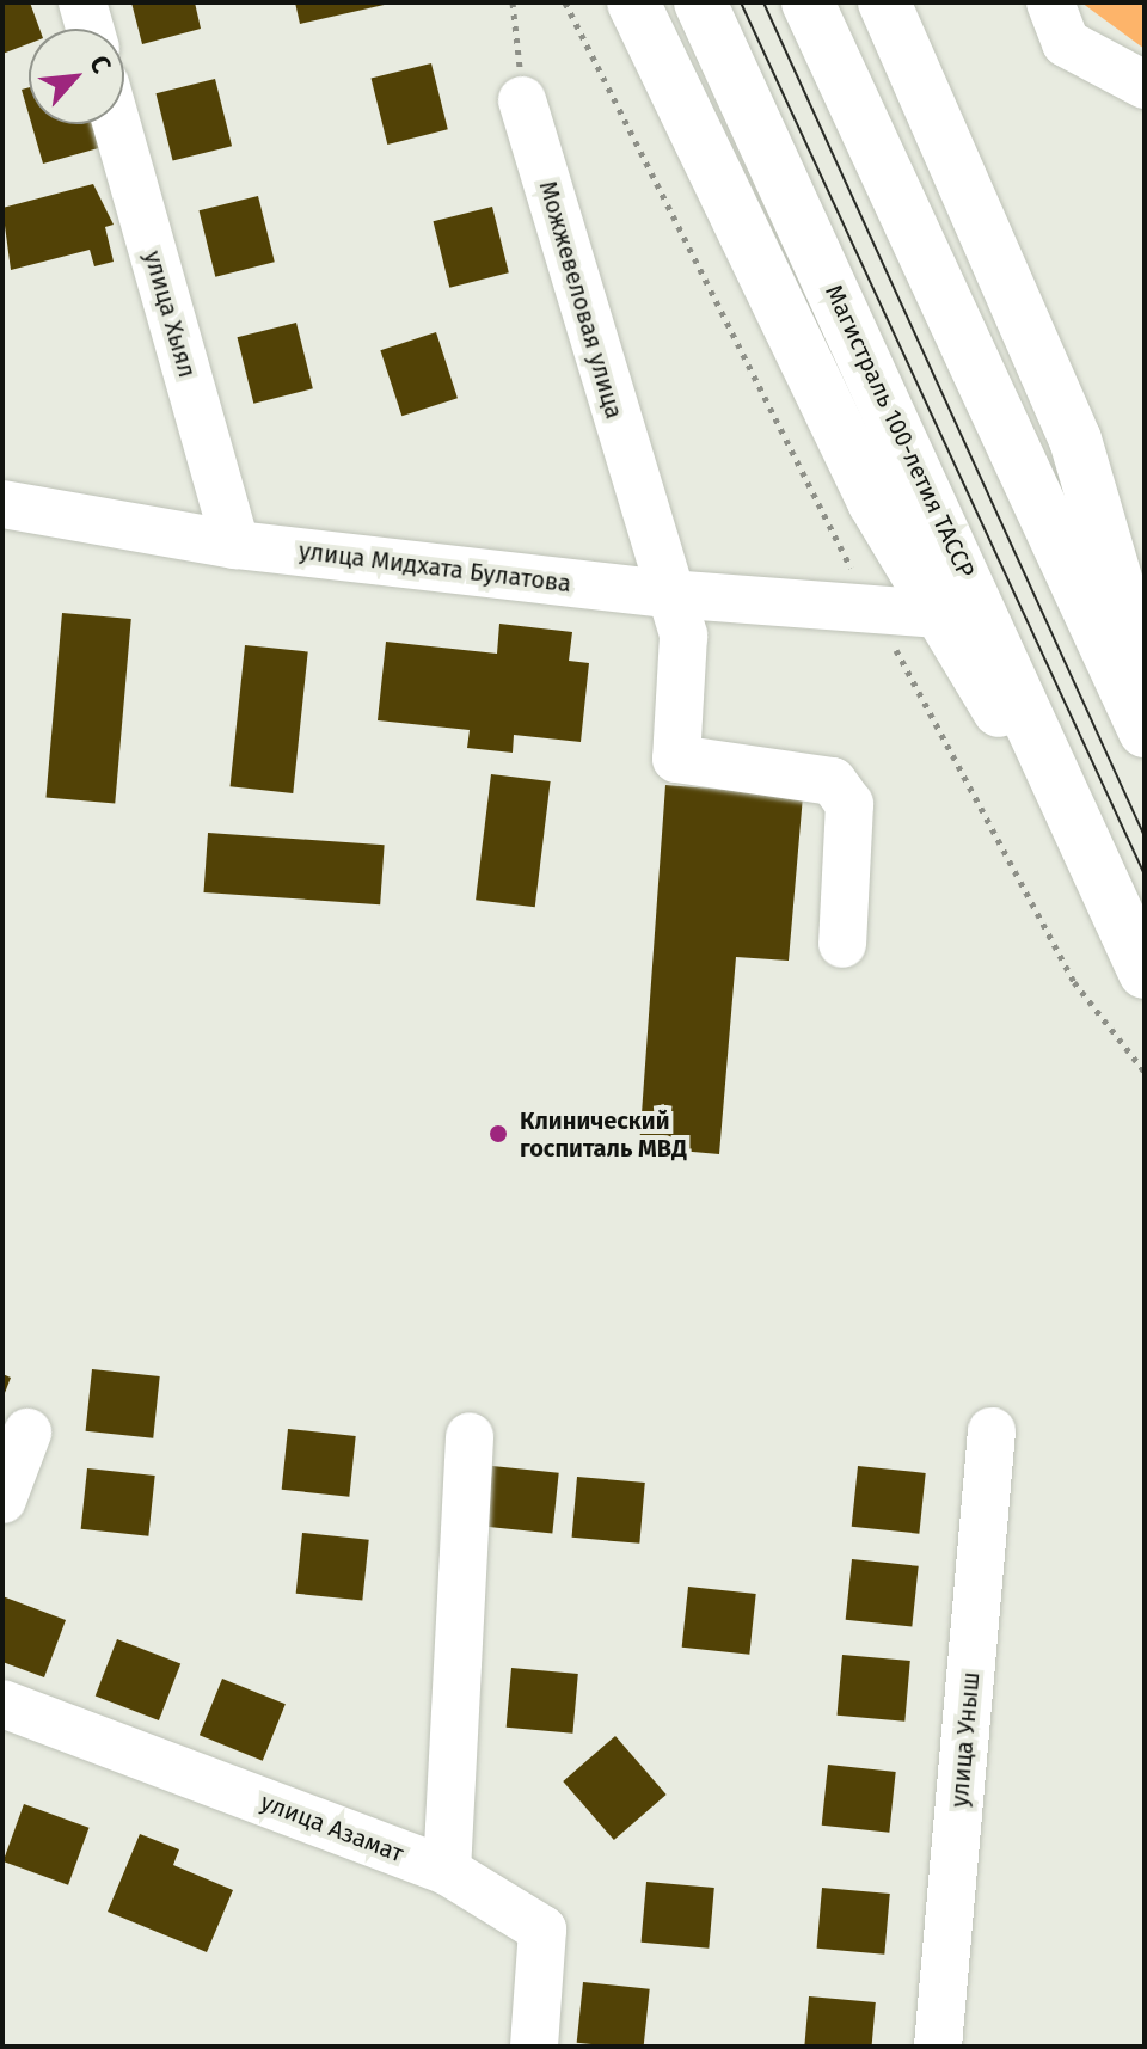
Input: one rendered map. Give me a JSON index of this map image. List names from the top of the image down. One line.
{"streets":{"main road":["Магистраль 100-летия ТАССР"],"street":["Можжевеловая улица","улица Хыял","улица Мидхата Булатова","улица Уныш","улица Азамат"]},"crossings":[["Можжевеловая улица","улица Мидхата Булатова"],["улица Хыял","улица Мидхата Булатова"]],"places":["Клинический госпиталь МВД"],"north":"top right"}
